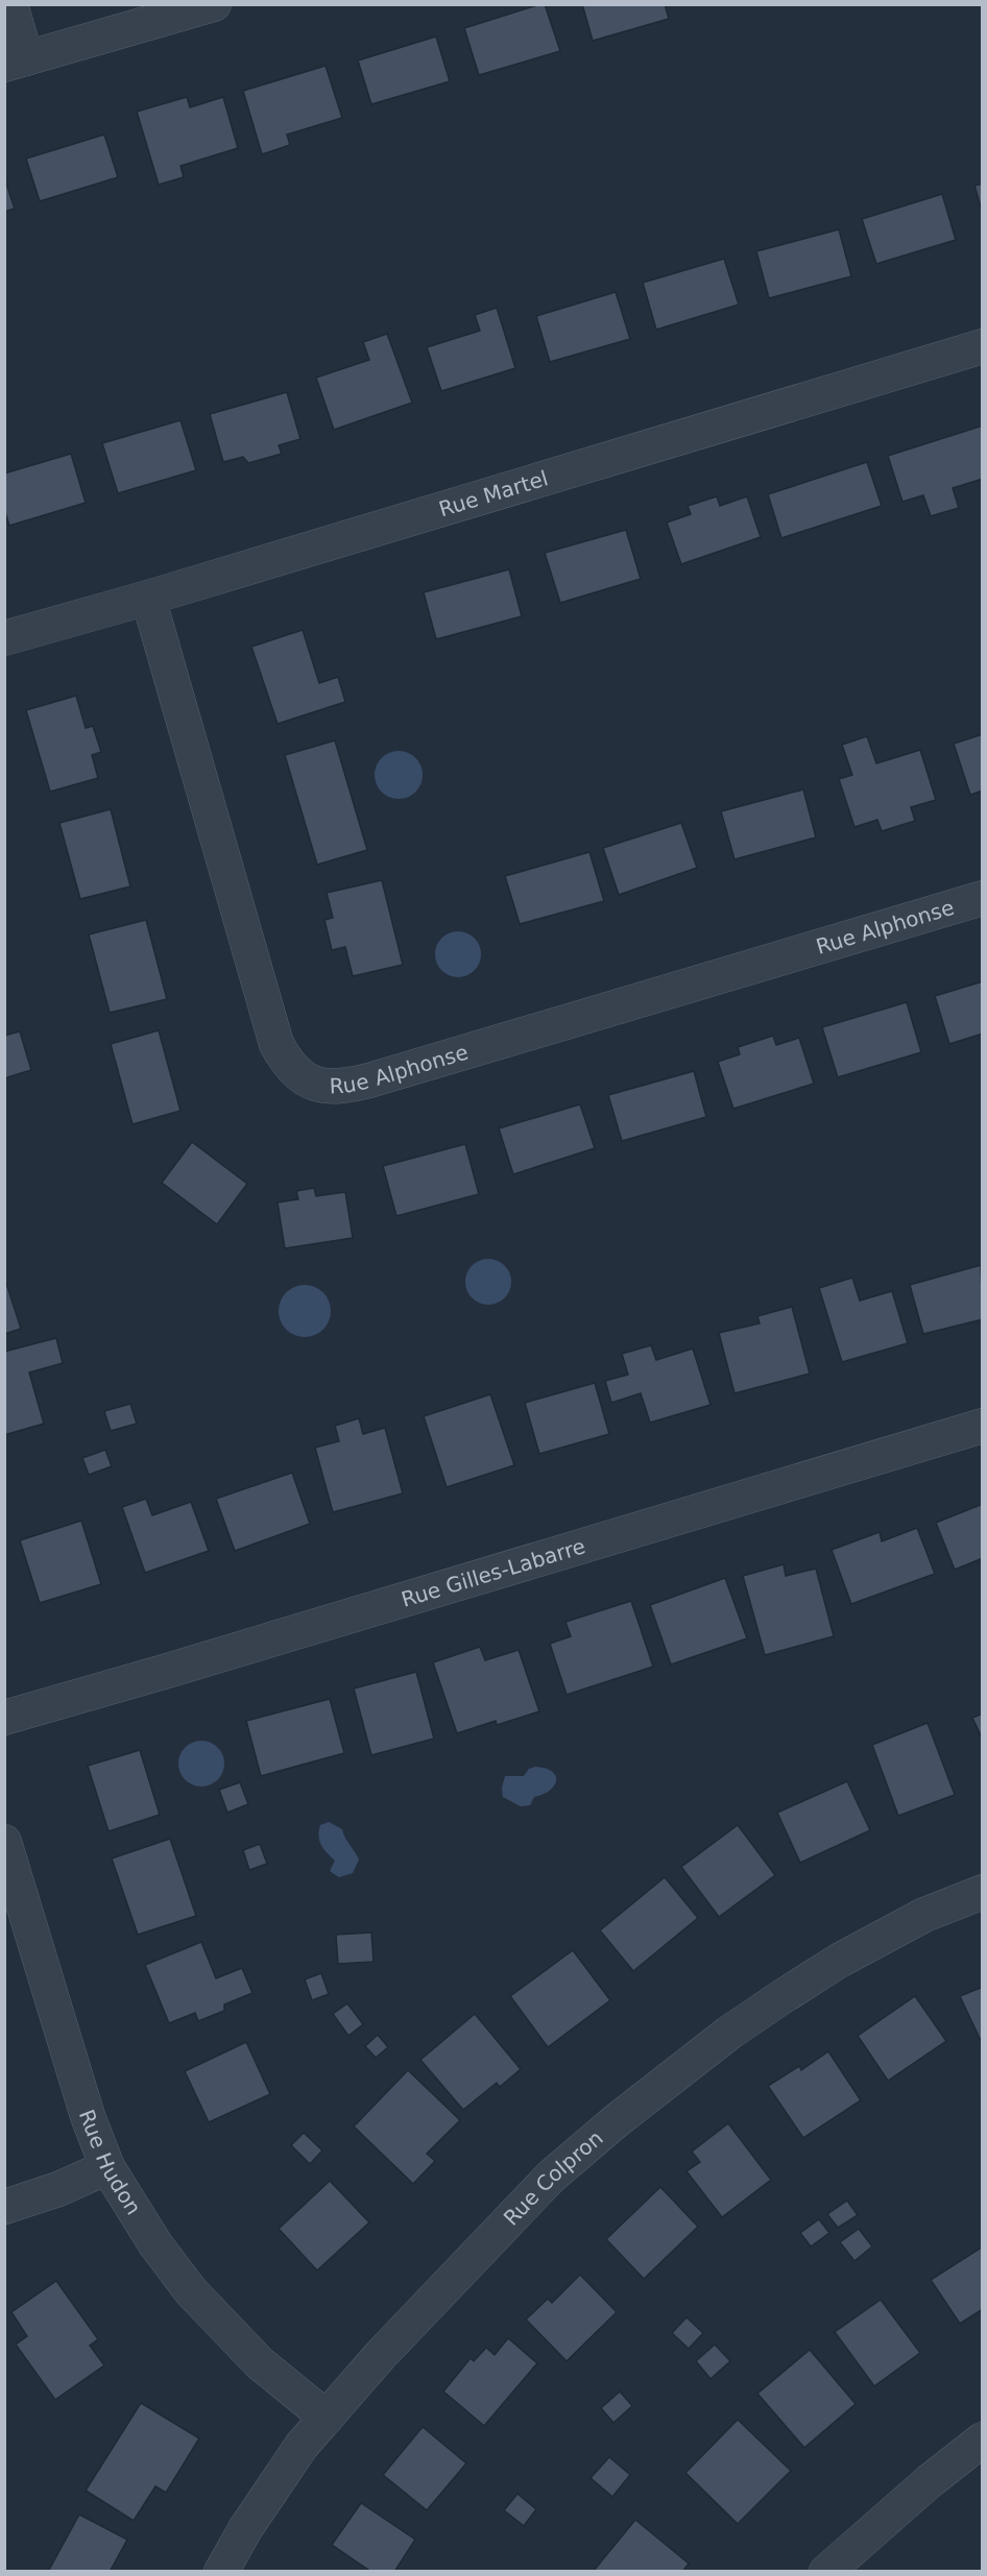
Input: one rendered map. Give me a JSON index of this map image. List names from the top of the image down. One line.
{"streets":{"street":["Rue Martel","Rue Alphonse","Rue Gilles-Labarre","Rue Hudon","Rue Colpron"]},"crossings":[["Rue Martel","Rue Alphonse"],["Rue Hudon","Rue Colpron"]]}
